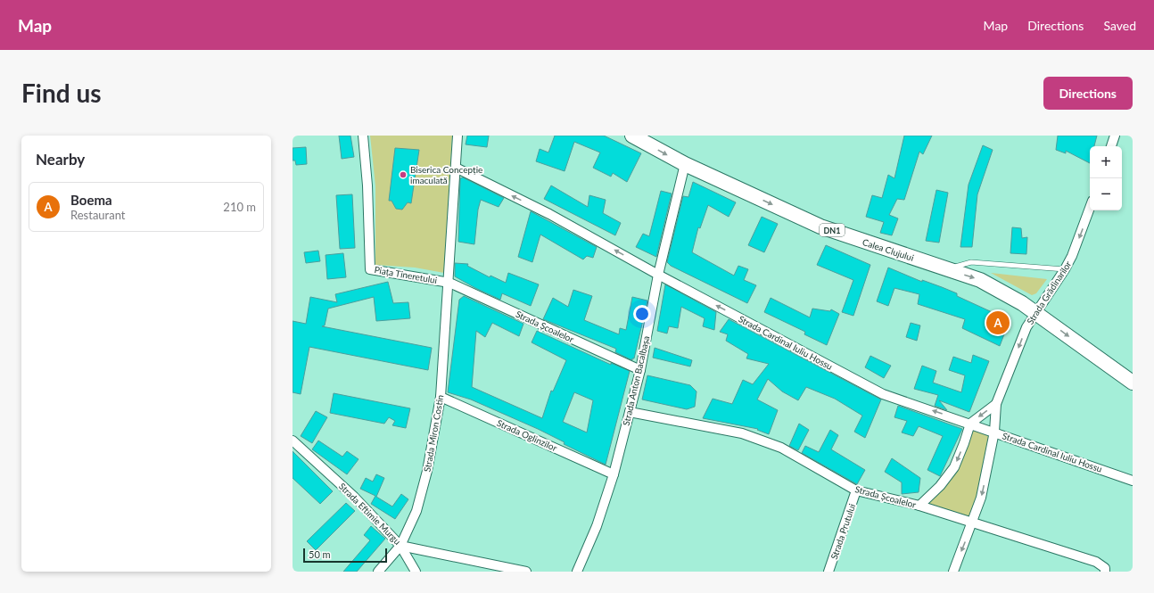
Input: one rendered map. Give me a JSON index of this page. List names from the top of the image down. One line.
{"streets":{"main road":["DN1","Calea Clujului"],"street":["Piața Tineretului","Strada Grădinarilor","Strada Școalelor","Strada Cardinal Iuliu Hossu","Strada Anton Bacalbașa","Strada Miron Costin","Strada Oglinzilor","Strada Eftimie Murgu","Strada Prutului"]},"crossings":[["Calea Clujului","Strada Grădinarilor"],["Calea Clujului","Strada Anton Bacalbașa"],["Piața Tineretului","Strada Școalelor"],["Piața Tineretului","Strada Cardinal Iuliu Hossu"],["Piața Tineretului","Strada Miron Costin"],["Strada Grădinarilor","Strada Școalelor"],["Strada Grădinarilor","Strada Cardinal Iuliu Hossu"],["Strada Școalelor","Strada Anton Bacalbașa"],["Strada Școalelor","Strada Miron Costin"],["Strada Școalelor","Strada Prutului"],["Strada Cardinal Iuliu Hossu","Strada Anton Bacalbașa"],["Strada Anton Bacalbașa","Strada Oglinzilor"],["Strada Miron Costin","Strada Oglinzilor"],["Strada Miron Costin","Strada Eftimie Murgu"]],"one_way":["Calea Clujului","Strada Cardinal Iuliu Hossu"],"places":["Biserica Concepție imaculată"],"scale_bar":"50 m","page":{"header":"Map","nav":["Map","Directions","Saved"],"buttons":"Directions","title":"Find us","heading":"Nearby","map_buttons":["+","−"],"list":[{"mark":"A","name":"Boema","note":"Restaurant","value":"210 m"}],"pins":"A","scale":"50 m"}}
